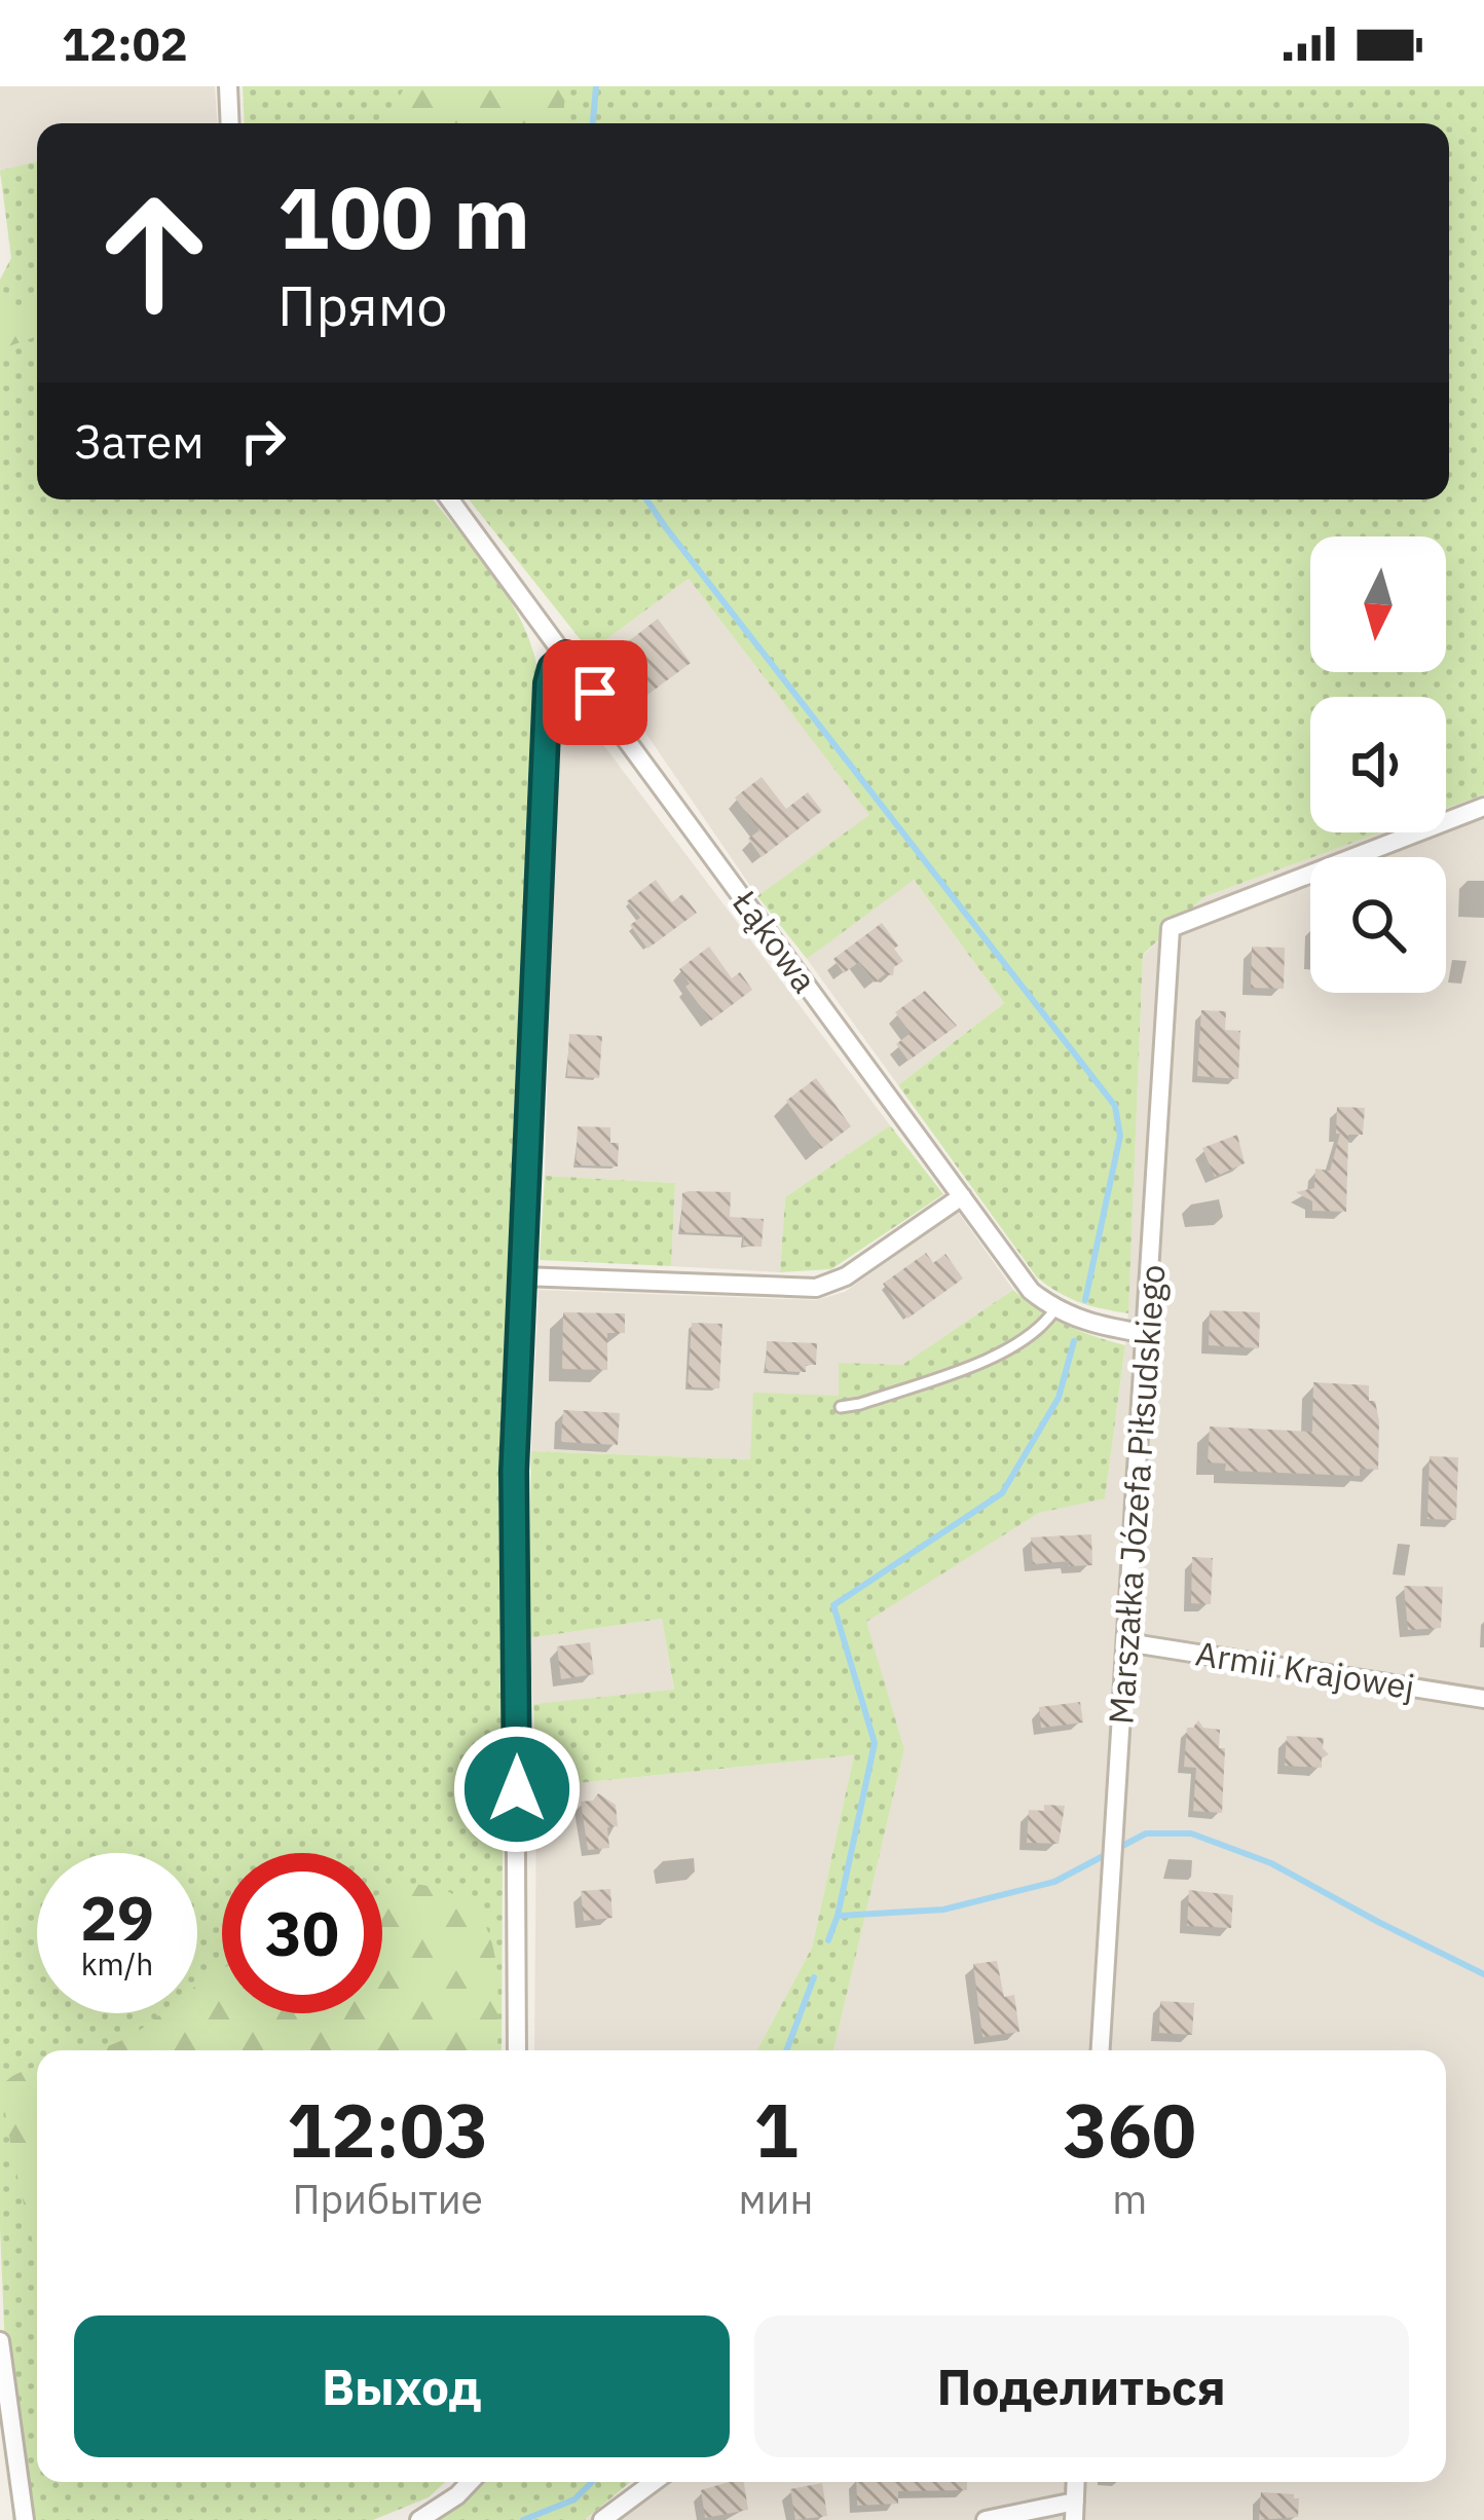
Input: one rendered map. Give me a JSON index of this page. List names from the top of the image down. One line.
{"streets":{"street":["Łąkowa","Marszałka Józefa Piłsudskiego","Armii Krajowej"]},"crossings":[["Marszałka Józefa Piłsudskiego","Armii Krajowej"]],"north":"bottom","page":{"status":"12:02","turn":["100 m","Прямо"],"then":"Затем","speed":"29 km/h","limit":"30","eta":["12:03","Прибытие","1","мин","360","m"],"buttons":["Выход","Поделиться"]}}
